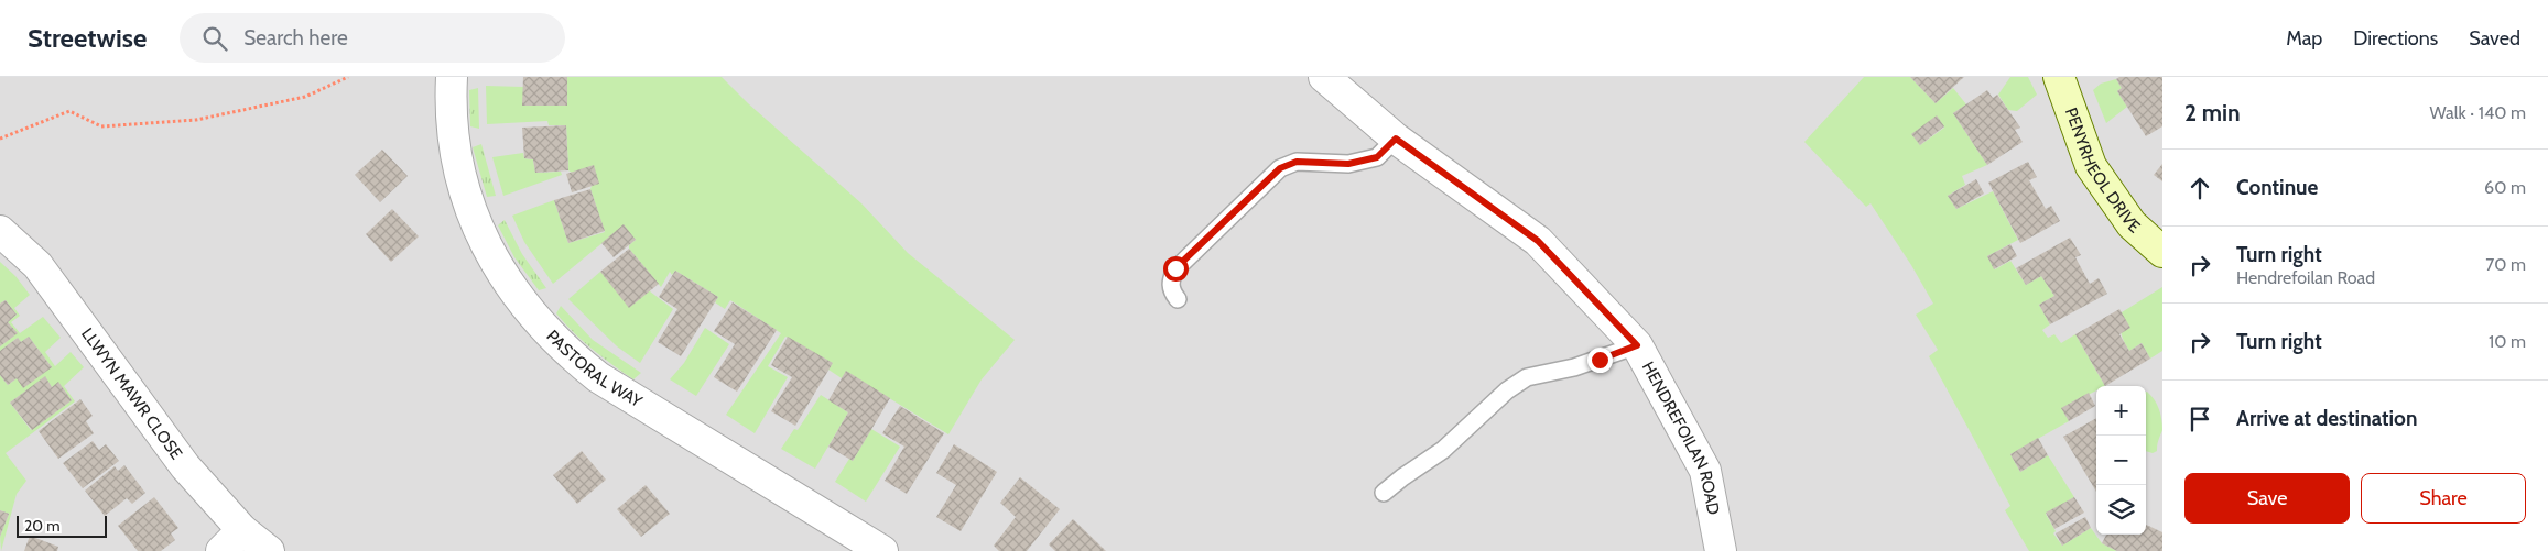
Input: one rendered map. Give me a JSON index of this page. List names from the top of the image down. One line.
{"streets":{"street":["PENYRHEOL DRIVE","PASTORAL WAY","LLWYN MAWR CLOSE","HENDREFOILAN ROAD"]},"scale_bar":"20 m","page":{"header":"Streetwise","search":"Search here","nav":["Map","Directions","Saved"],"heading":["2 min","Walk · 140 m"],"list":[["Continue","60 m"],["Turn right","Hendrefoilan Road","70 m"],["Turn right","10 m"],"Arrive at destination"],"map_buttons":["+","−"],"buttons":["Save","Share"],"scale":"20 m"}}
